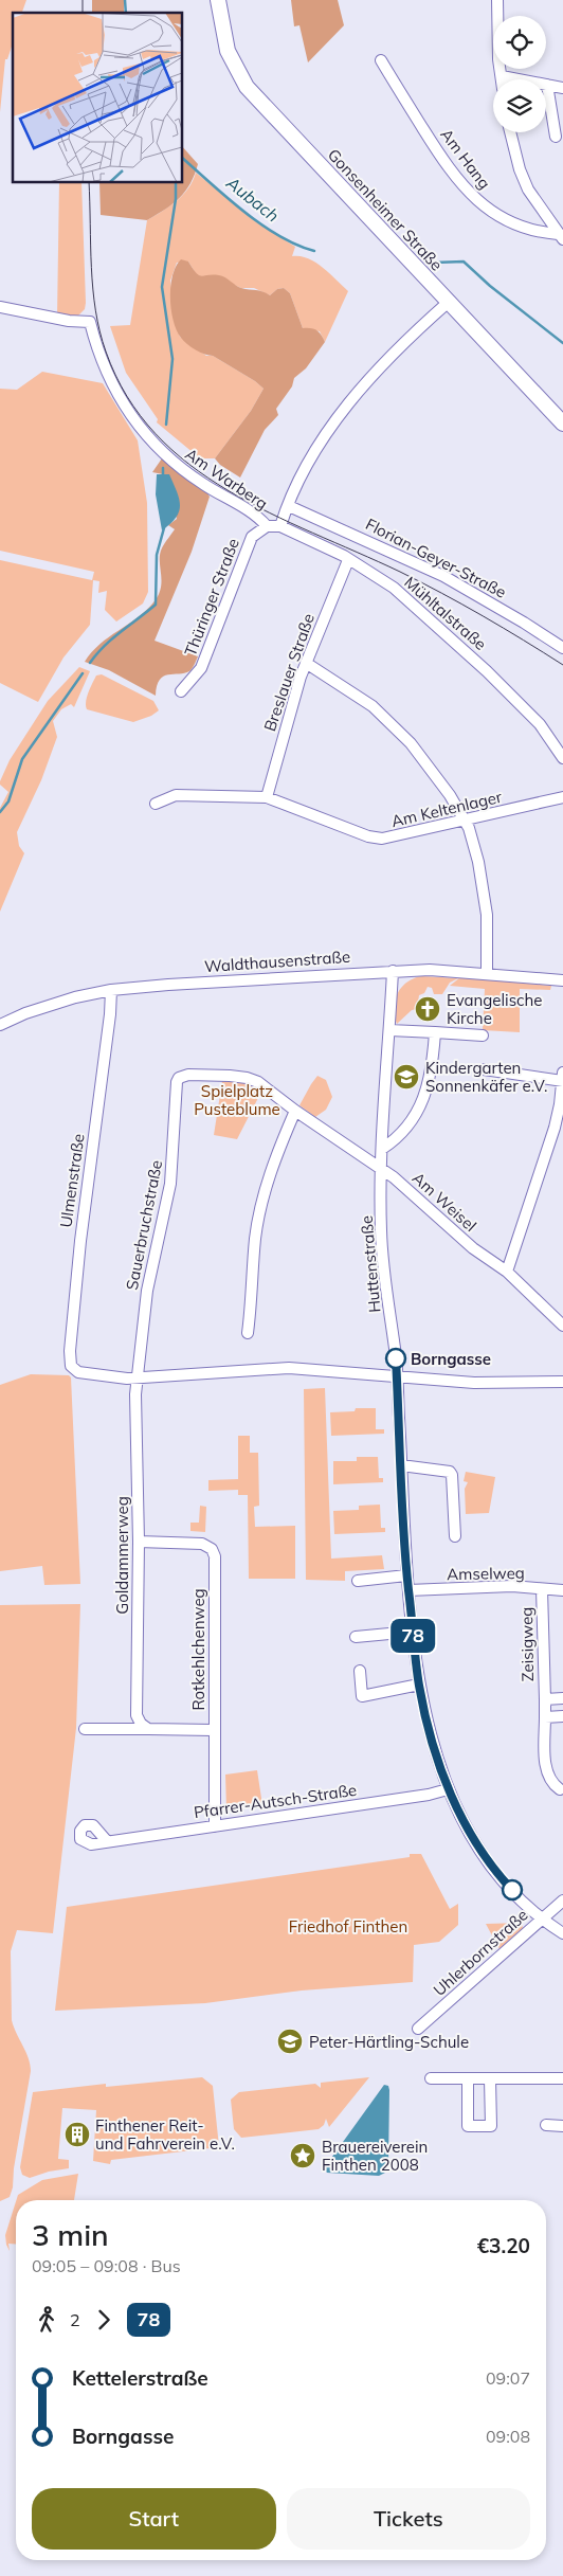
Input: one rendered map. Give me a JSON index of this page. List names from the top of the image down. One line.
{"streets":{"main road":["Gonsenheimer Straße"],"street":["Am Hang","Am Warberg","Florian-Geyer-Straße","Thüringer Straße","Mühltalstraße","Breslauer Straße","Am Keltenlager","Waldthausenstraße","Ulmenstraße","Am Weisel","Sauerbruchstraße","Huttenstraße","Goldammerweg","Amselweg","Zeisigweg","Rotkehlchenweg","Pfarrer-Autsch-Straße","Uhlerbornstraße"]},"crossings":[["Am Warberg","Thüringer Straße"],["Mühltalstraße","Breslauer Straße"],["Breslauer Straße","Am Keltenlager"],["Waldthausenstraße","Ulmenstraße"],["Waldthausenstraße","Huttenstraße"],["Ulmenstraße","Sauerbruchstraße"],["Ulmenstraße","Goldammerweg"],["Am Weisel","Sauerbruchstraße"],["Am Weisel","Huttenstraße"],["Sauerbruchstraße","Goldammerweg"],["Huttenstraße","Amselweg"],["Huttenstraße","Pfarrer-Autsch-Straße"],["Huttenstraße","Uhlerbornstraße"],["Goldammerweg","Rotkehlchenweg"],["Amselweg","Zeisigweg"],["Rotkehlchenweg","Pfarrer-Autsch-Straße"]],"water":["Aubach"],"parks":["Spielplatz Pusteblume","Friedhof Finthen"],"places":{"church":["Evangelische Kirche"],"school or university":["Kindergarten Sonnenkäfer e.V.","Peter-Härtling-Schule"],"other":["Borngasse"],"building":["Finthener Reit- und Fahrverein e.V."],"place":["Brauereiverein Finthen 2008"]},"lines":["bus line 78"],"page":{"on_map":"78","heading":["3 min","09:05 – 09:08 · Bus","€3.20"],"legs":["2","78"],"list":[{"name":"Kettelerstraße","value":"09:07"},{"name":"Borngasse","value":"09:08"}],"buttons":["Start","Tickets"]}}
